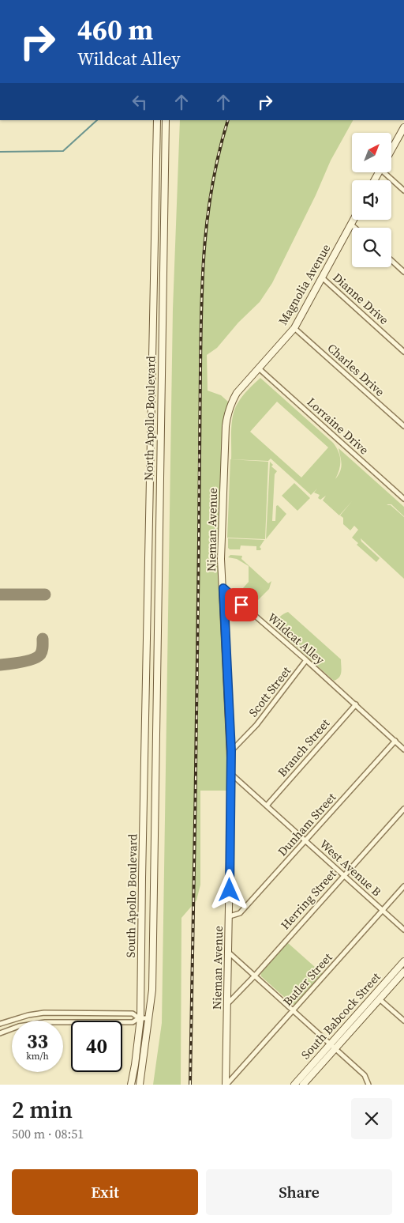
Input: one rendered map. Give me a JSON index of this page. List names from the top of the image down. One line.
{"streets":{"street":["Magnolia Avenue","Dianne Drive","Charles Drive","North Apollo Boulevard","Lorraine Drive","Nieman Avenue","Wildcat Alley","Scott Street","Branch Street","Dunham Street","West Avenue B","South Apollo Boulevard","Herring Street","Butler Street","South Babcock Street"]},"crossings":[["Magnolia Avenue","Dianne Drive"],["Magnolia Avenue","Charles Drive"],["Magnolia Avenue","Lorraine Drive"],["Magnolia Avenue","Nieman Avenue"],["North Apollo Boulevard","South Apollo Boulevard"],["Nieman Avenue","Wildcat Alley"],["Nieman Avenue","Scott Street"],["Nieman Avenue","Dunham Street"],["Nieman Avenue","West Avenue B"],["Nieman Avenue","Herring Street"],["Nieman Avenue","Butler Street"],["Wildcat Alley","Scott Street"],["Wildcat Alley","Branch Street"],["Wildcat Alley","Dunham Street"],["Branch Street","West Avenue B"],["Dunham Street","West Avenue B"],["West Avenue B","Herring Street"],["West Avenue B","Butler Street"]],"north":"top right","page":{"turn":["460 m","Wildcat Alley"],"speed":"33 km/h","limit":"40","heading":["2 min","500 m · 08:51"],"buttons":["Exit","Share"]}}
